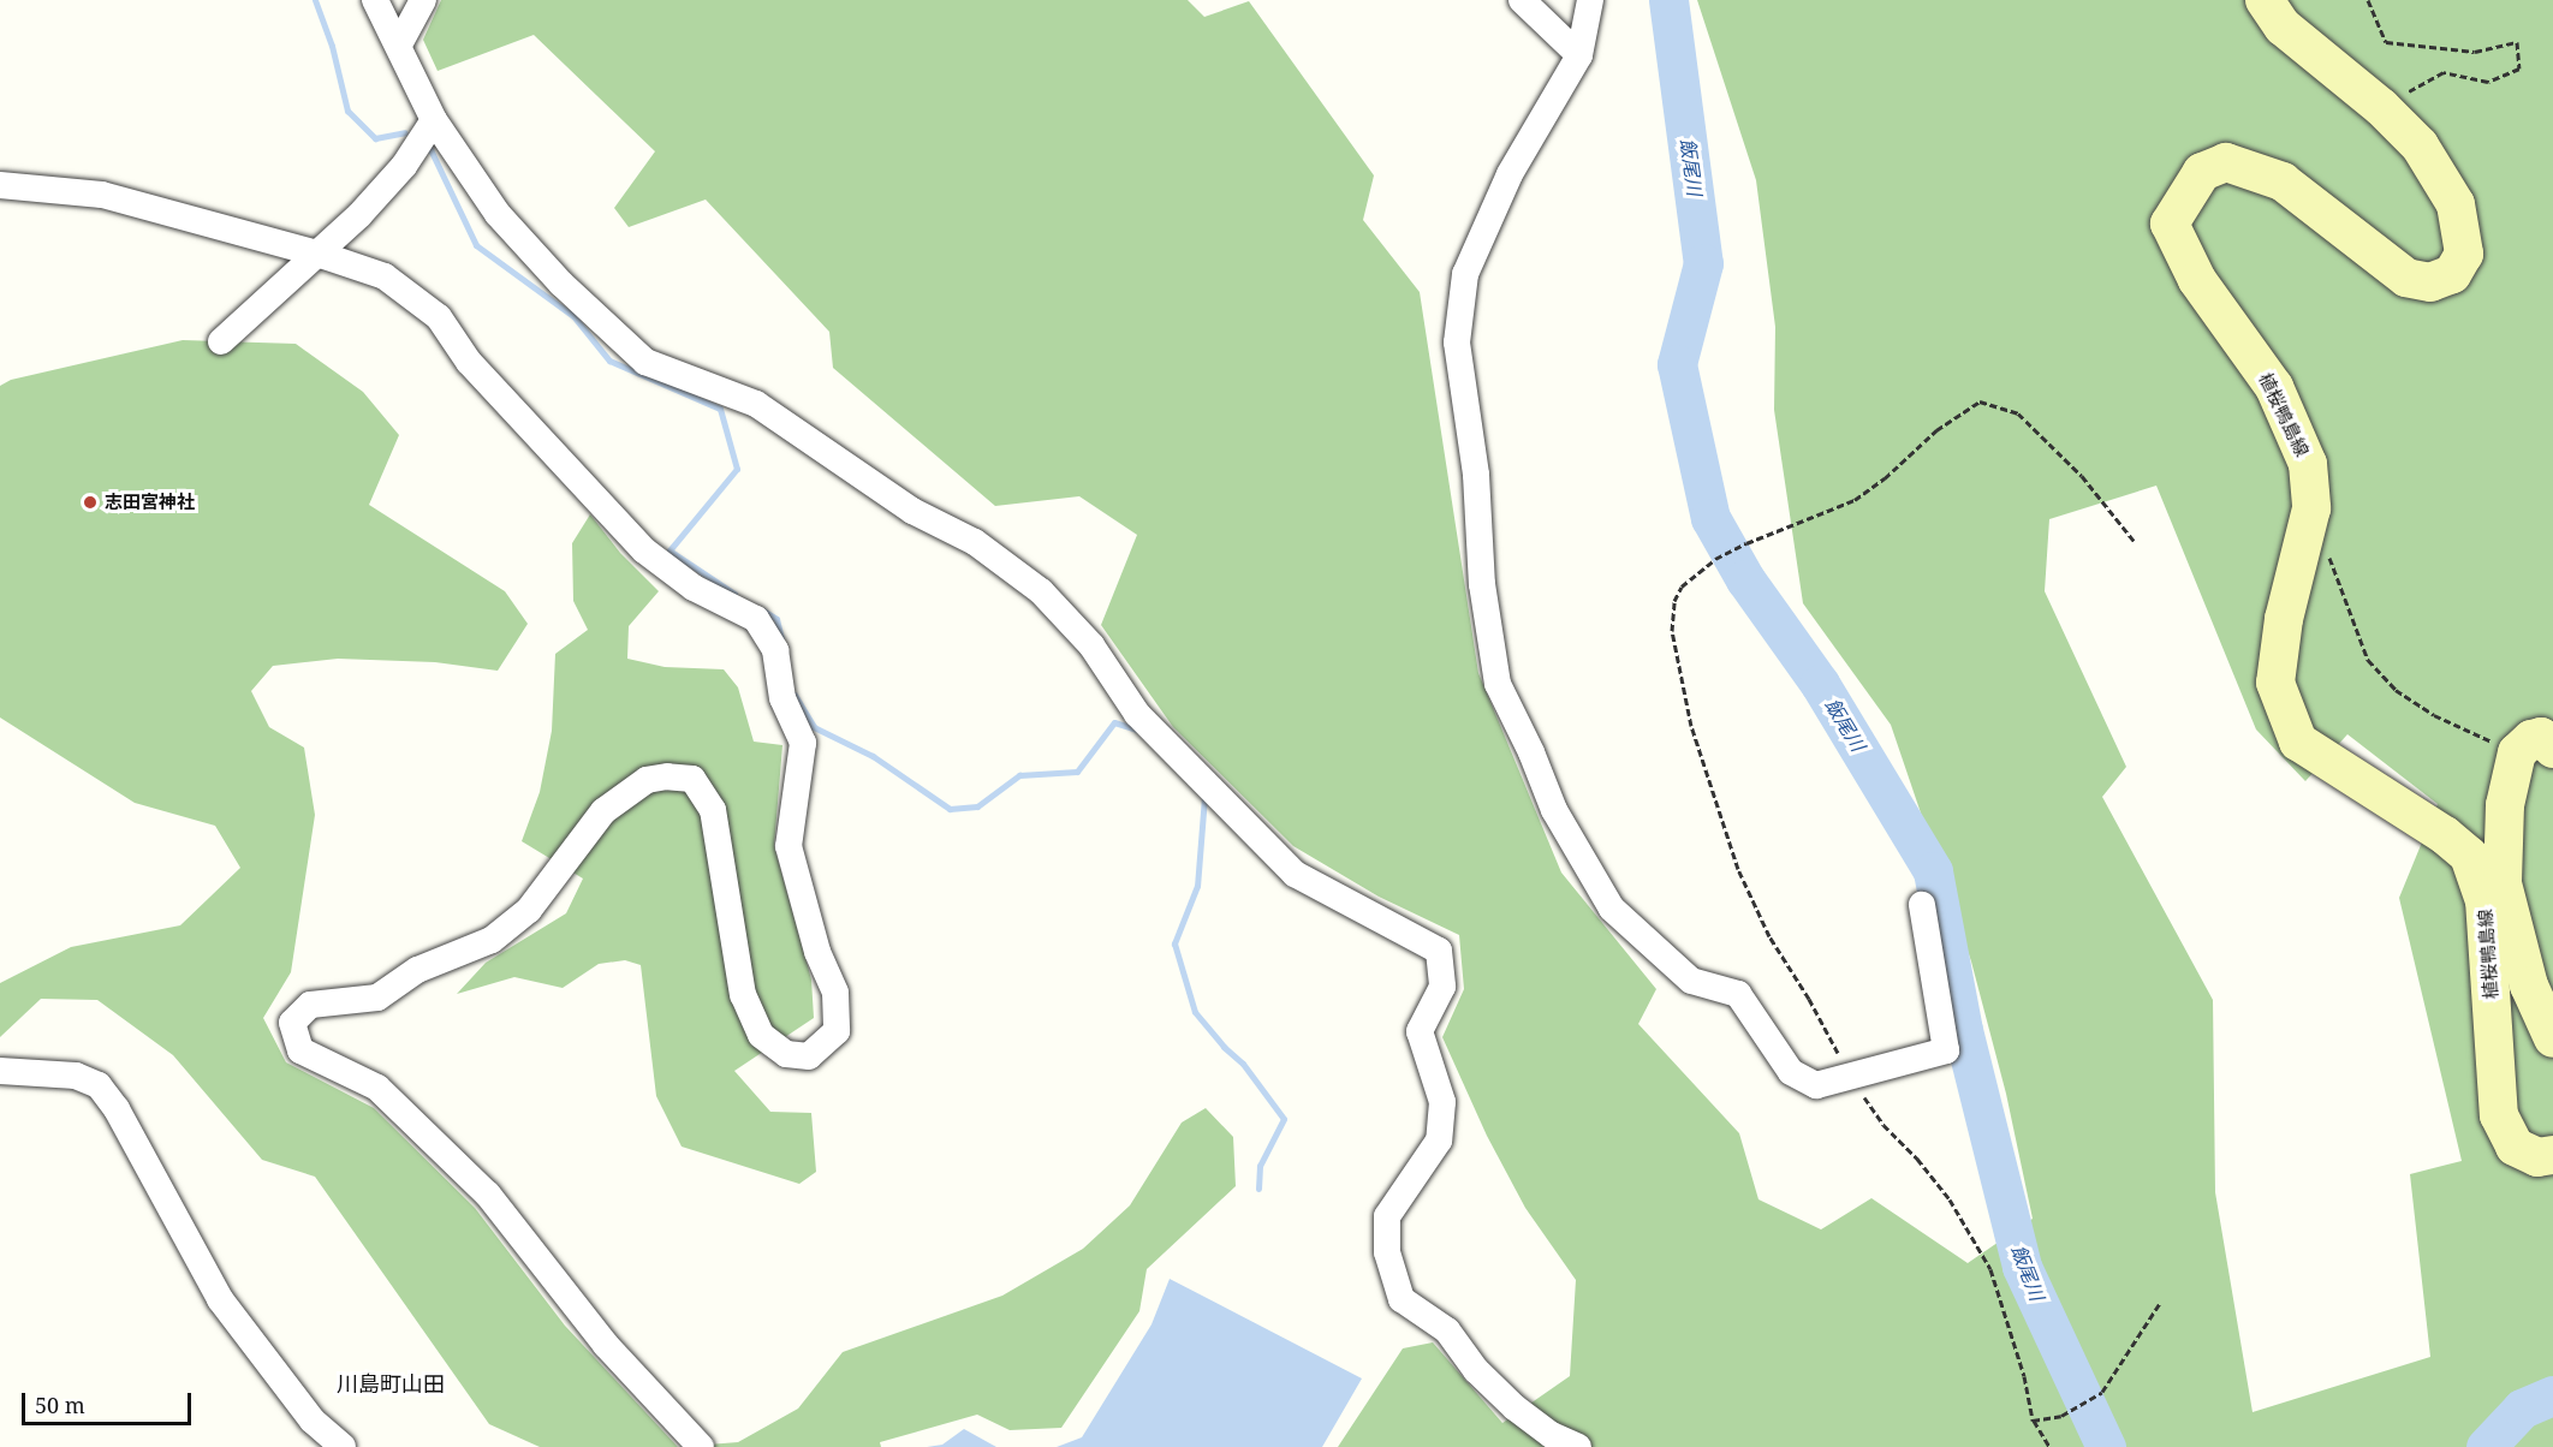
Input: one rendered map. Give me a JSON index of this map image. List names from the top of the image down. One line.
{"streets":{"main road":["植桜鴨島線"]},"districts":["川島町山田"],"water":["飯尾川"],"places":["志田宮神社"],"scale_bar":"50 m"}
